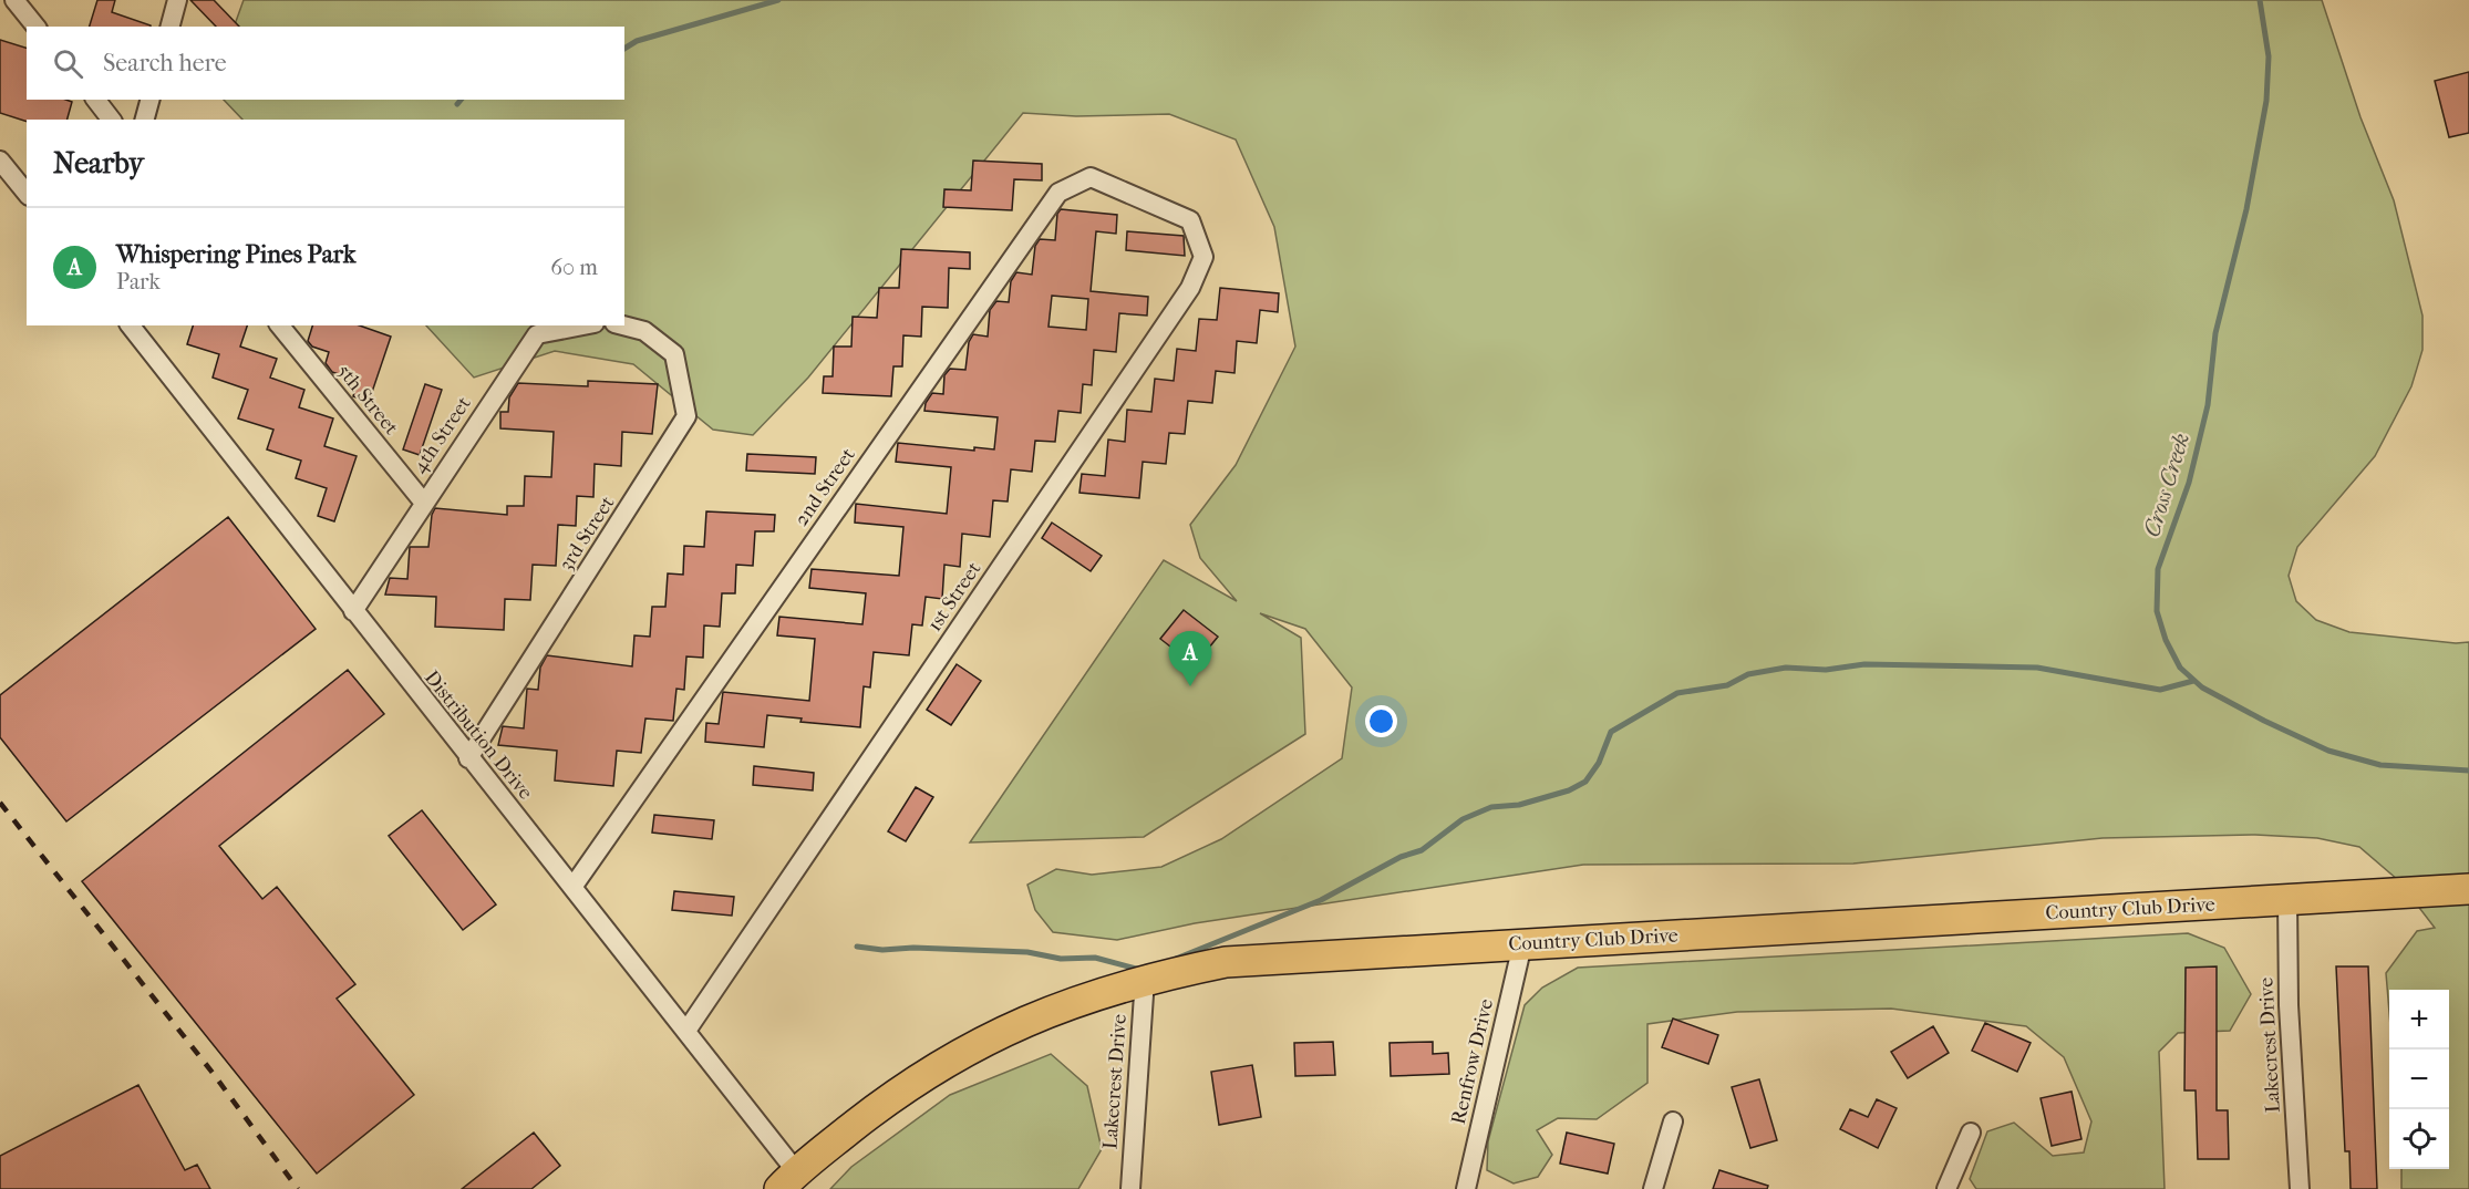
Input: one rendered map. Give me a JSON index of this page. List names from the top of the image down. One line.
{"streets":{"main road":["Country Club Drive"],"street":["5th Street","4th Street","2nd Street","3rd Street","1st Street","Distribution Drive","Lakecrest Drive","Renfrow Drive"]},"crossings":[["5th Street","4th Street"],["4th Street","Distribution Drive"],["2nd Street","1st Street"],["2nd Street","Distribution Drive"],["3rd Street","Distribution Drive"],["1st Street","Distribution Drive"],["Distribution Drive","Country Club Drive"],["Country Club Drive","Lakecrest Drive"],["Country Club Drive","Renfrow Drive"]],"water":["Cross Creek"],"page":{"search":"Search here","heading":"Nearby","list":[{"mark":"A","name":"Whispering Pines Park","note":"Park","value":"60 m"}],"pins":"A","map_buttons":["+","−"]}}
